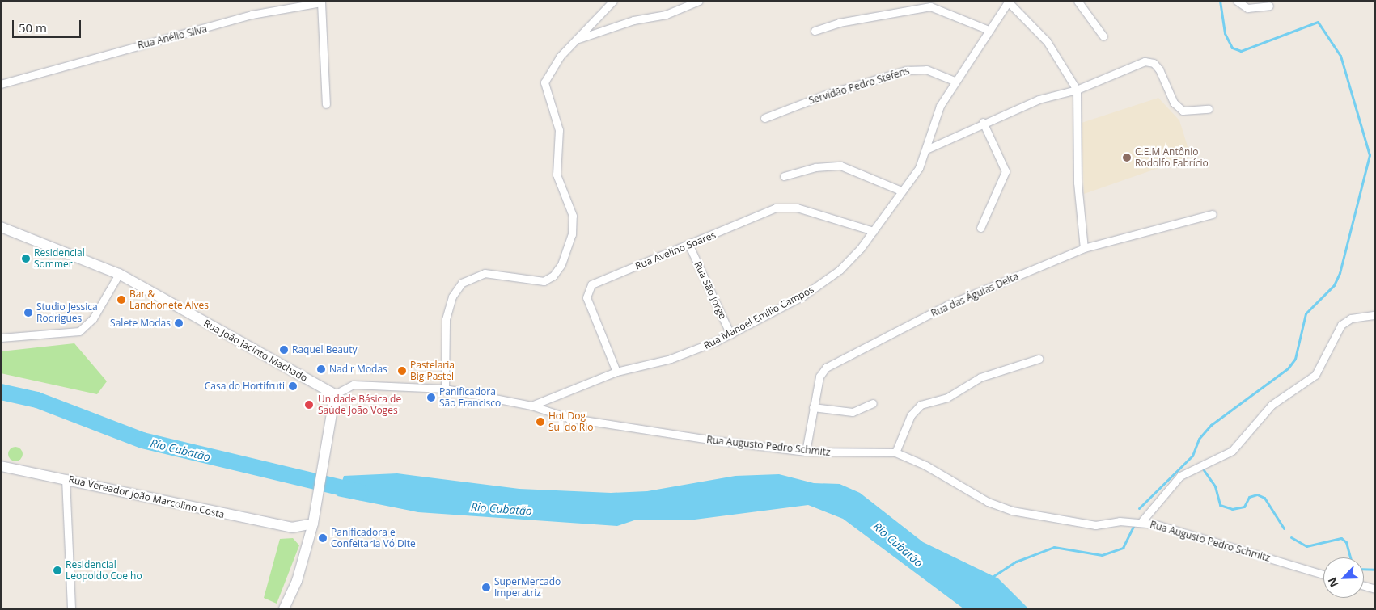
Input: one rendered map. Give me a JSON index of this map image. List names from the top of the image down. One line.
{"streets":{"main road":["Rua João Jacinto Machado","Rua Vereador João Marcolino Costa"],"street":["Rua Anélio Silva","Servidão Pedro Stefens","Rua Avelino Soares","Rua São Jorge","Rua das Águias Delta","Rua Manoel Emílio Campos","Rua Augusto Pedro Schmitz"]},"crossings":[["Servidão Pedro Stefens","Rua Manoel Emílio Campos"],["Rua Avelino Soares","Rua São Jorge"],["Rua Avelino Soares","Rua Manoel Emílio Campos"],["Rua São Jorge","Rua Manoel Emílio Campos"],["Rua das Águias Delta","Rua Augusto Pedro Schmitz"],["Rua Manoel Emílio Campos","Rua Augusto Pedro Schmitz"],["Rua João Jacinto Machado","Rua Augusto Pedro Schmitz"]],"water":["Rio Cubatão"],"places":["C.E.M Antônio Rodolfo Fabrício","Residencial Sommer","Bar & Lanchonete Alves","Studio Jessica Rodrigues","Salete Modas","Raquel Beauty","Nadir Modas","Pastelaria Big Pastel","Casa do Hortifruti","Panificadora São Francisco","Unidade Básica de Saúde João Voges","Hot Dog Sul do Rio","Panificadora e Confeitaria Vó Dite","Residencial Leopoldo Coelho","SuperMercado Imperatriz"],"scale_bar":"50 m","north":"bottom left"}
